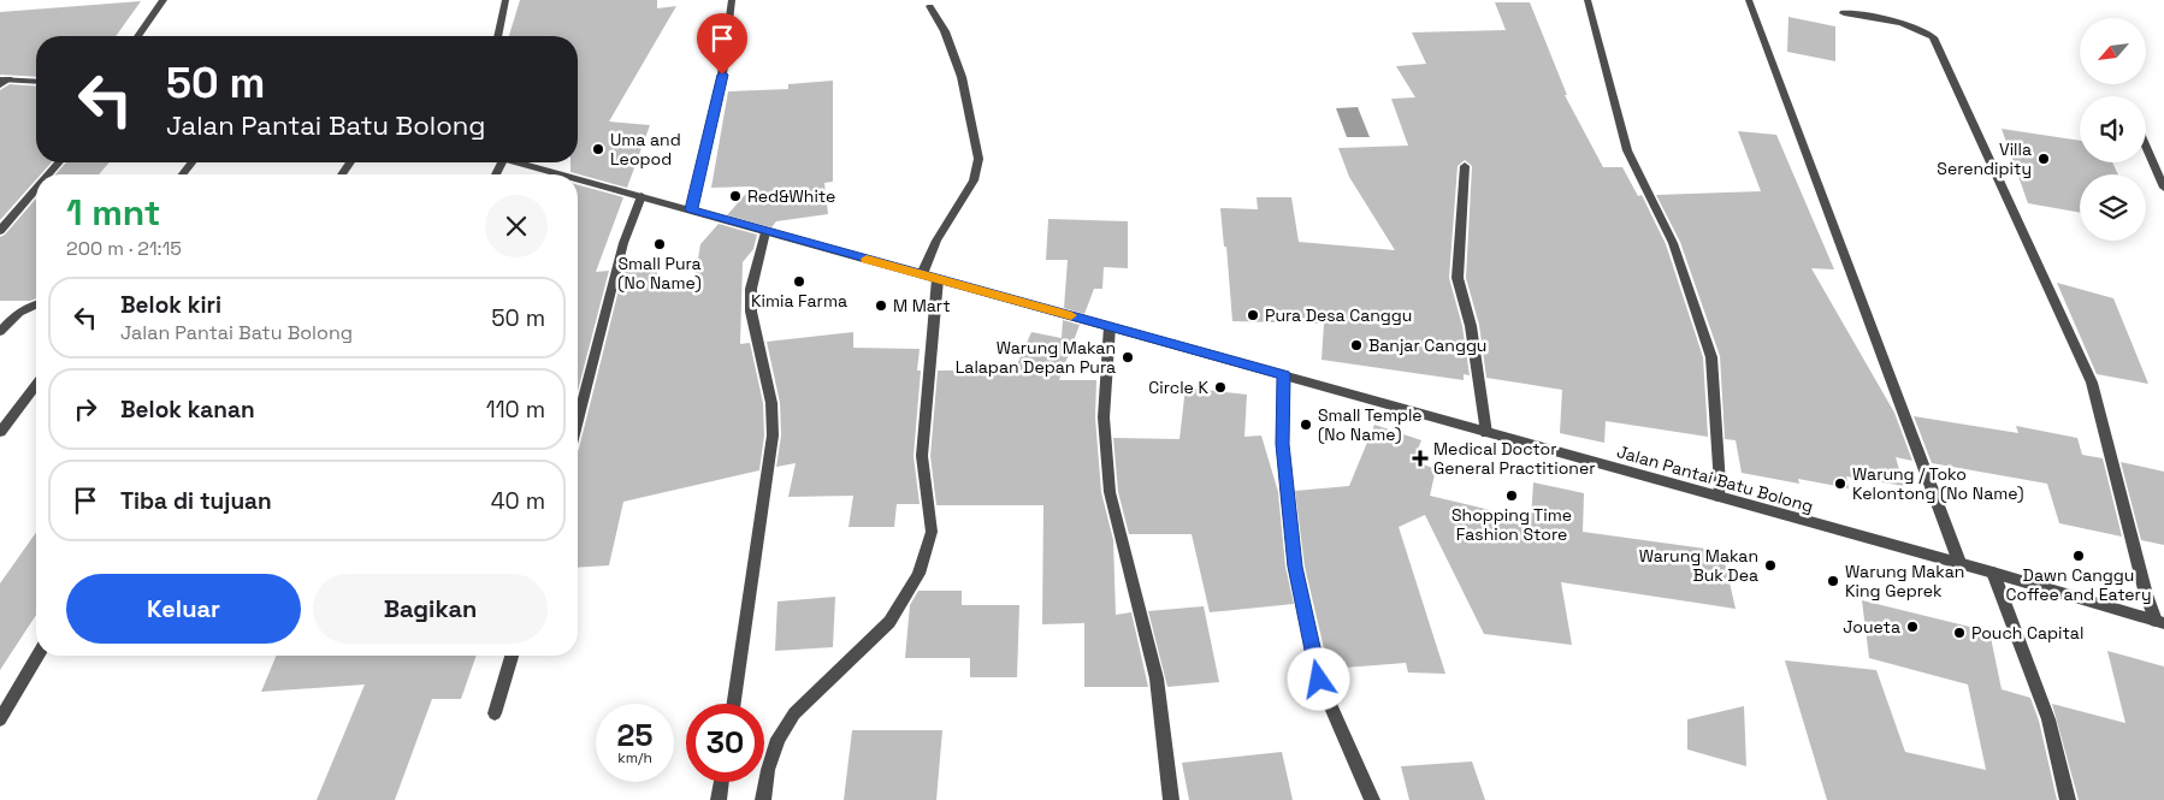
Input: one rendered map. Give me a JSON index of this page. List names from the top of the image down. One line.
{"streets":{"street":["Jalan Pantai Batu Bolong"]},"places":{"other":["Uma and Leopod","Villa Serendipity","Red&White","Small Pura (No Name)","Kimia Farma","M Mart","Pura Desa Canggu","Banjar Canggu","Warung Makan Lalapan Depan Pura","Circle K","Small Temple (No Name)","Warung / Toko Kelontong (No Name)","Shopping Time Fashion Store","Dawn Canggu Coffee and Eatery","Warung Makan Buk Dea","Warung Makan King Geprek","Joueta","Pouch Capital"],"health":["Medical Doctor General Practitioner"]},"north":"bottom left","page":{"turn":["50 m","Jalan Pantai Batu Bolong"],"heading":["1 mnt","200 m · 21:15"],"list":[{"name":"Belok kiri","note":"Jalan Pantai Batu Bolong","value":"50 m"},{"name":"Belok kanan","value":"110 m"},{"name":"Tiba di tujuan","value":"40 m"}],"buttons":["Keluar","Bagikan"],"speed":"25 km/h","limit":"30"}}
